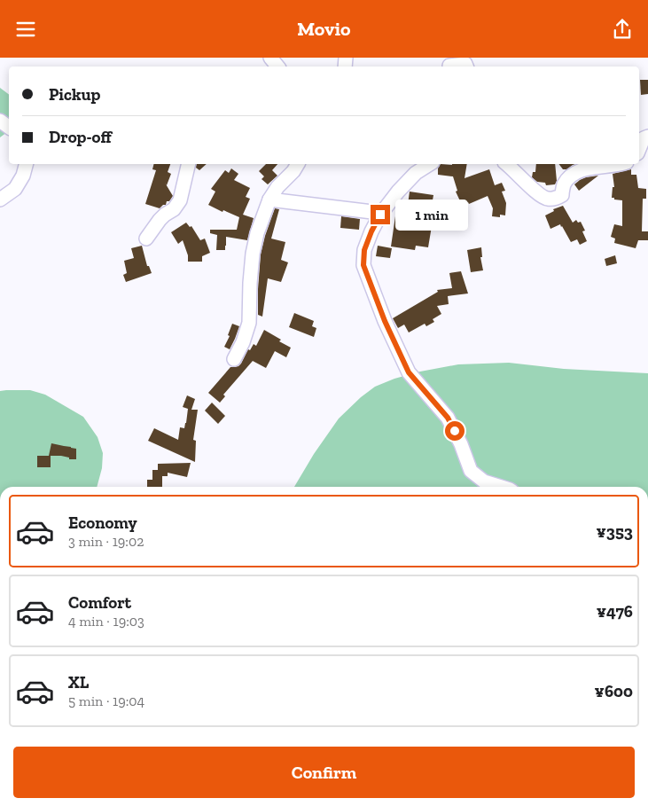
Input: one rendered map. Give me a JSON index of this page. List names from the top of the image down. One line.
{"page":{"header":"Movio","banner":["Pickup","Drop-off"],"bubble":"1 min","list":[{"name":"Economy","note":"3 min · 19:02","value":"¥353"},{"name":"Comfort","note":"4 min · 19:03","value":"¥476"},{"name":"XL","note":"5 min · 19:04","value":"¥600"}],"buttons":"Confirm"}}
